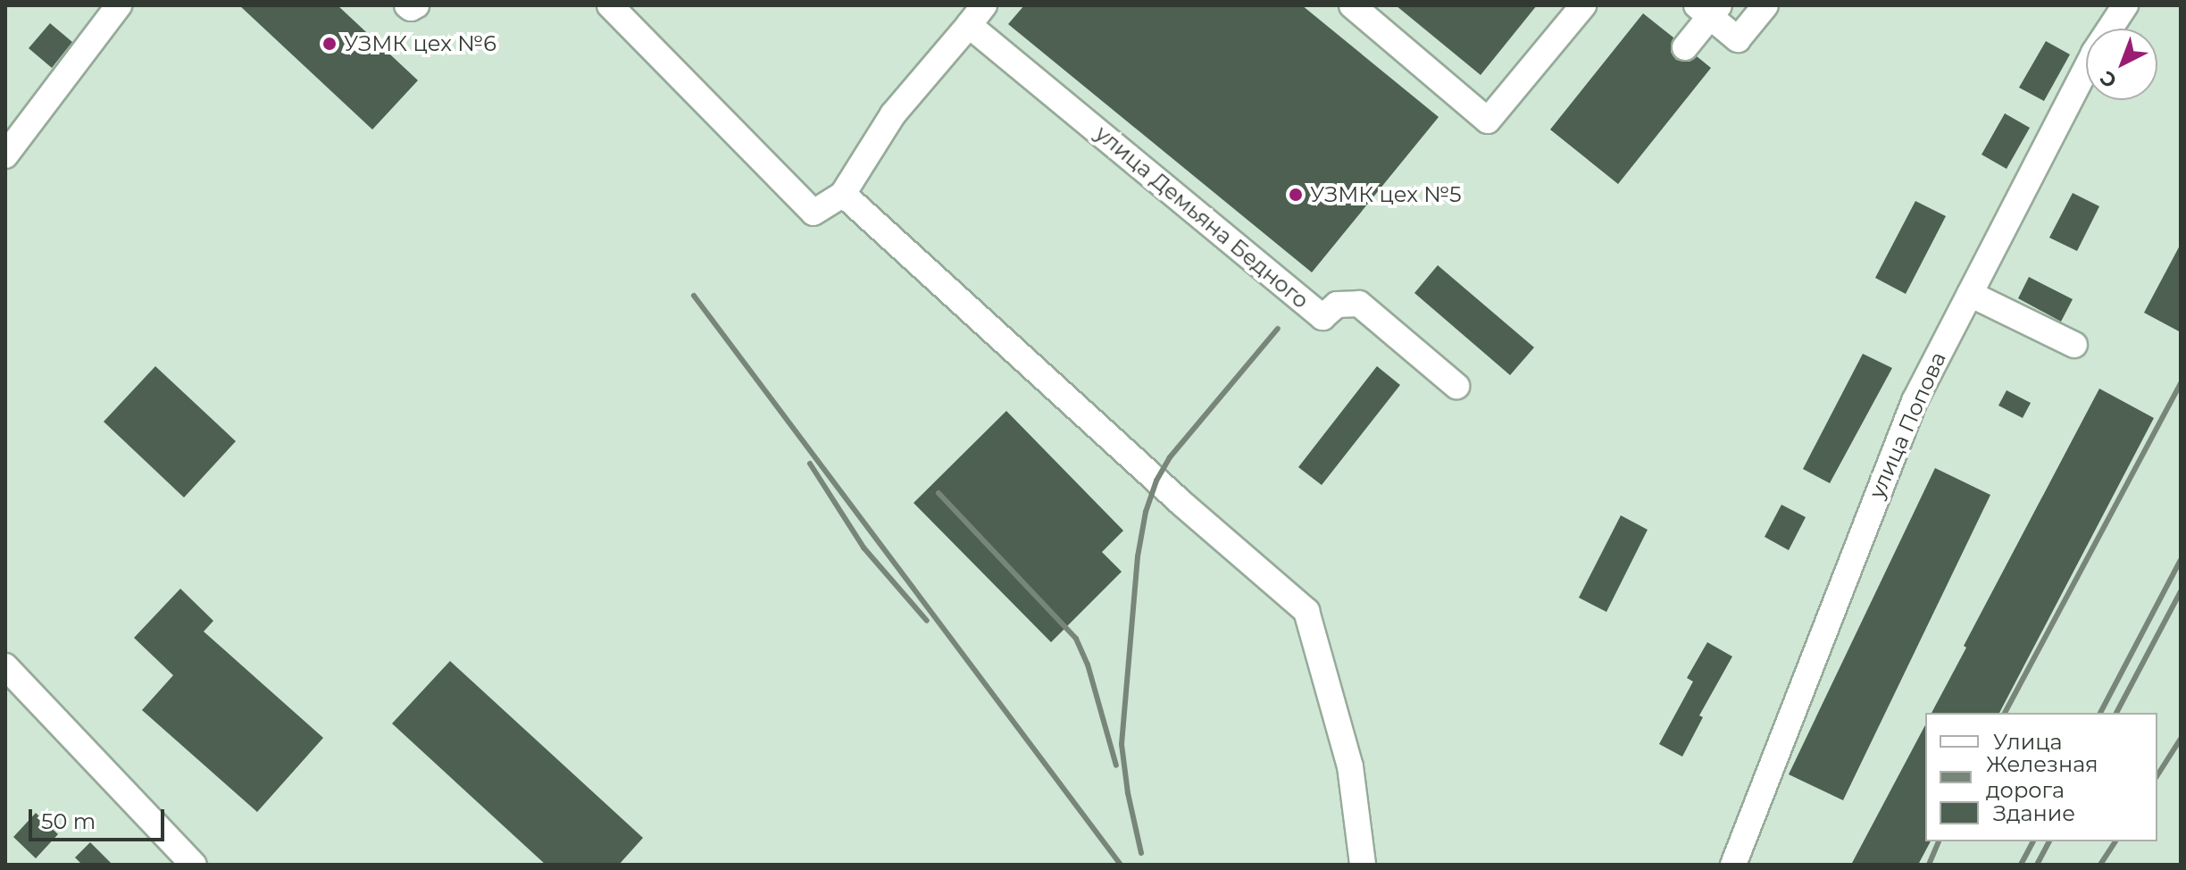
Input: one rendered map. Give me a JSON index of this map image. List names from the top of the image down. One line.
{"streets":{"street":["улица Демьяна Бедного","улица Попова"]},"places":["УЗМК цех №6","УЗМК цех №5"],"legend":["Улица","Железная дорога","Здание"],"scale_bar":"50 m","north":"bottom left"}
